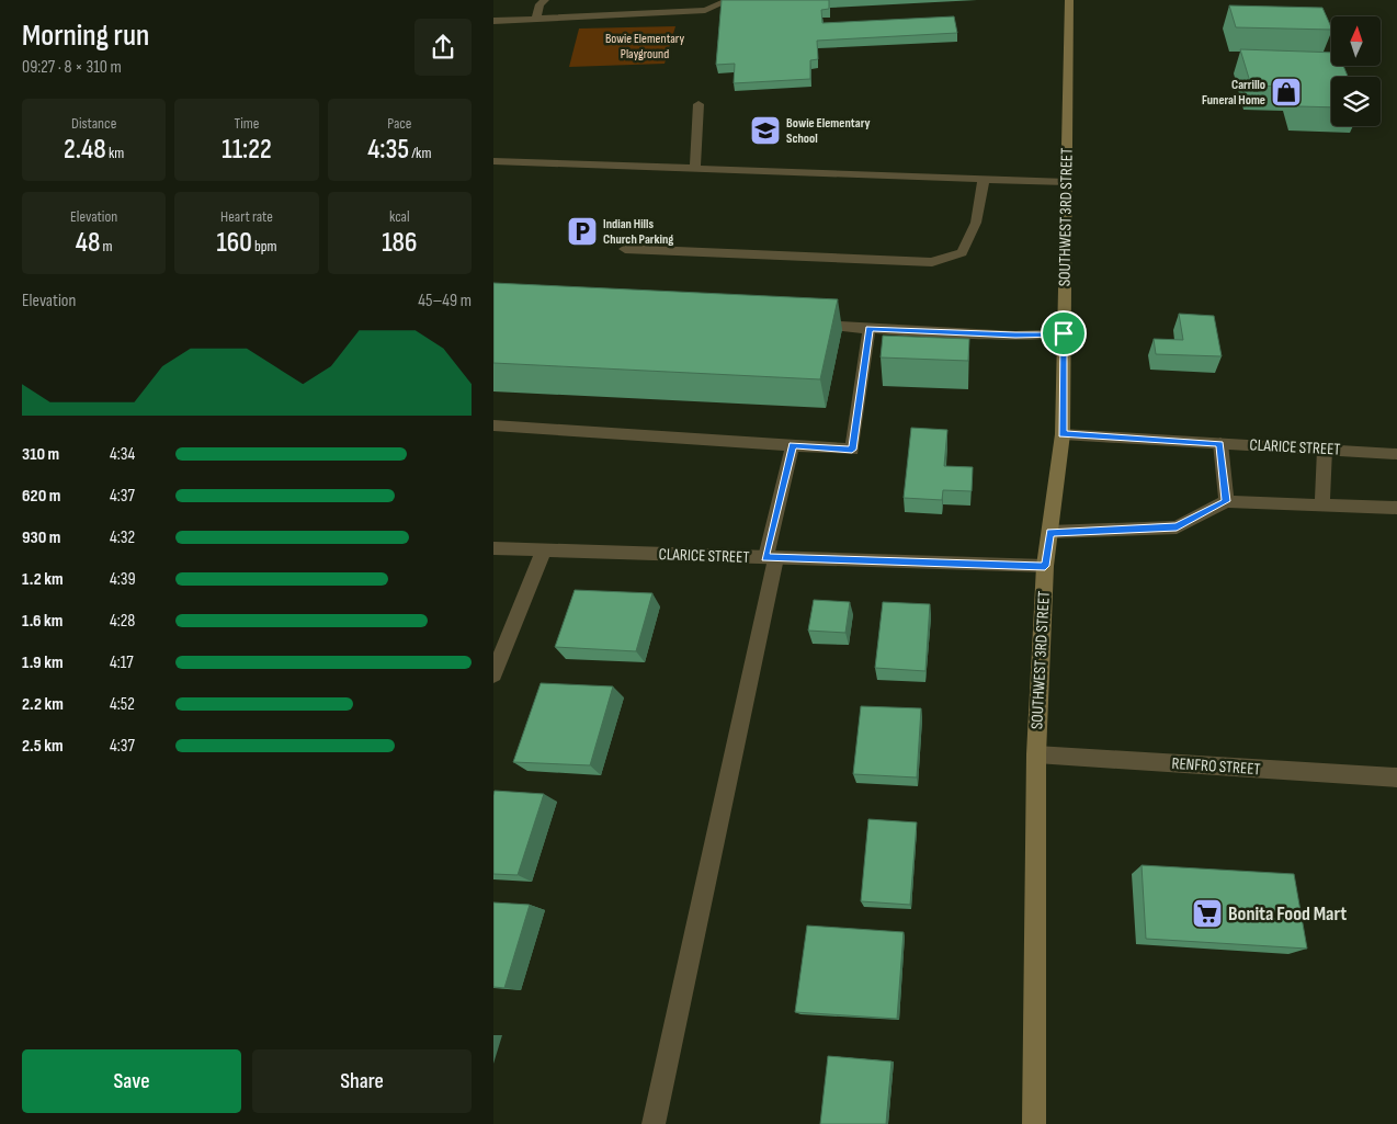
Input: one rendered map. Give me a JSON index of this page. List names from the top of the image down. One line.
{"streets":{"street":["SOUTHWEST 3RD STREET","CLARICE STREET","RENFRO STREET"]},"crossings":[["SOUTHWEST 3RD STREET","CLARICE STREET"],["SOUTHWEST 3RD STREET","RENFRO STREET"]],"parks":["Bowie Elementary Playground"],"places":{"shop":["Carrillo Funeral Home"],"school or university":["Bowie Elementary School"],"parking":["Indian Hills Church Parking"],"supermarket":["Bonita Food Mart"]},"north":"top","page":{"heading":["Morning run","09:27 · 8 × 310 m"],"stats":[["Distance","2.48 km"],["Time","11:22"],["Pace","4:35 /km"],["Elevation","48 m"],["Heart rate","160 bpm"],["kcal","186"]],"chart":["Elevation","45–49 m"],"list":[{"name":"310 m","note":"4:34"},{"name":"620 m","note":"4:37"},{"name":"930 m","note":"4:32"},{"name":"1.2 km","note":"4:39"},{"name":"1.6 km","note":"4:28"},{"name":"1.9 km","note":"4:17"},{"name":"2.2 km","note":"4:52"},{"name":"2.5 km","note":"4:37"}],"buttons":["Save","Share"]}}
